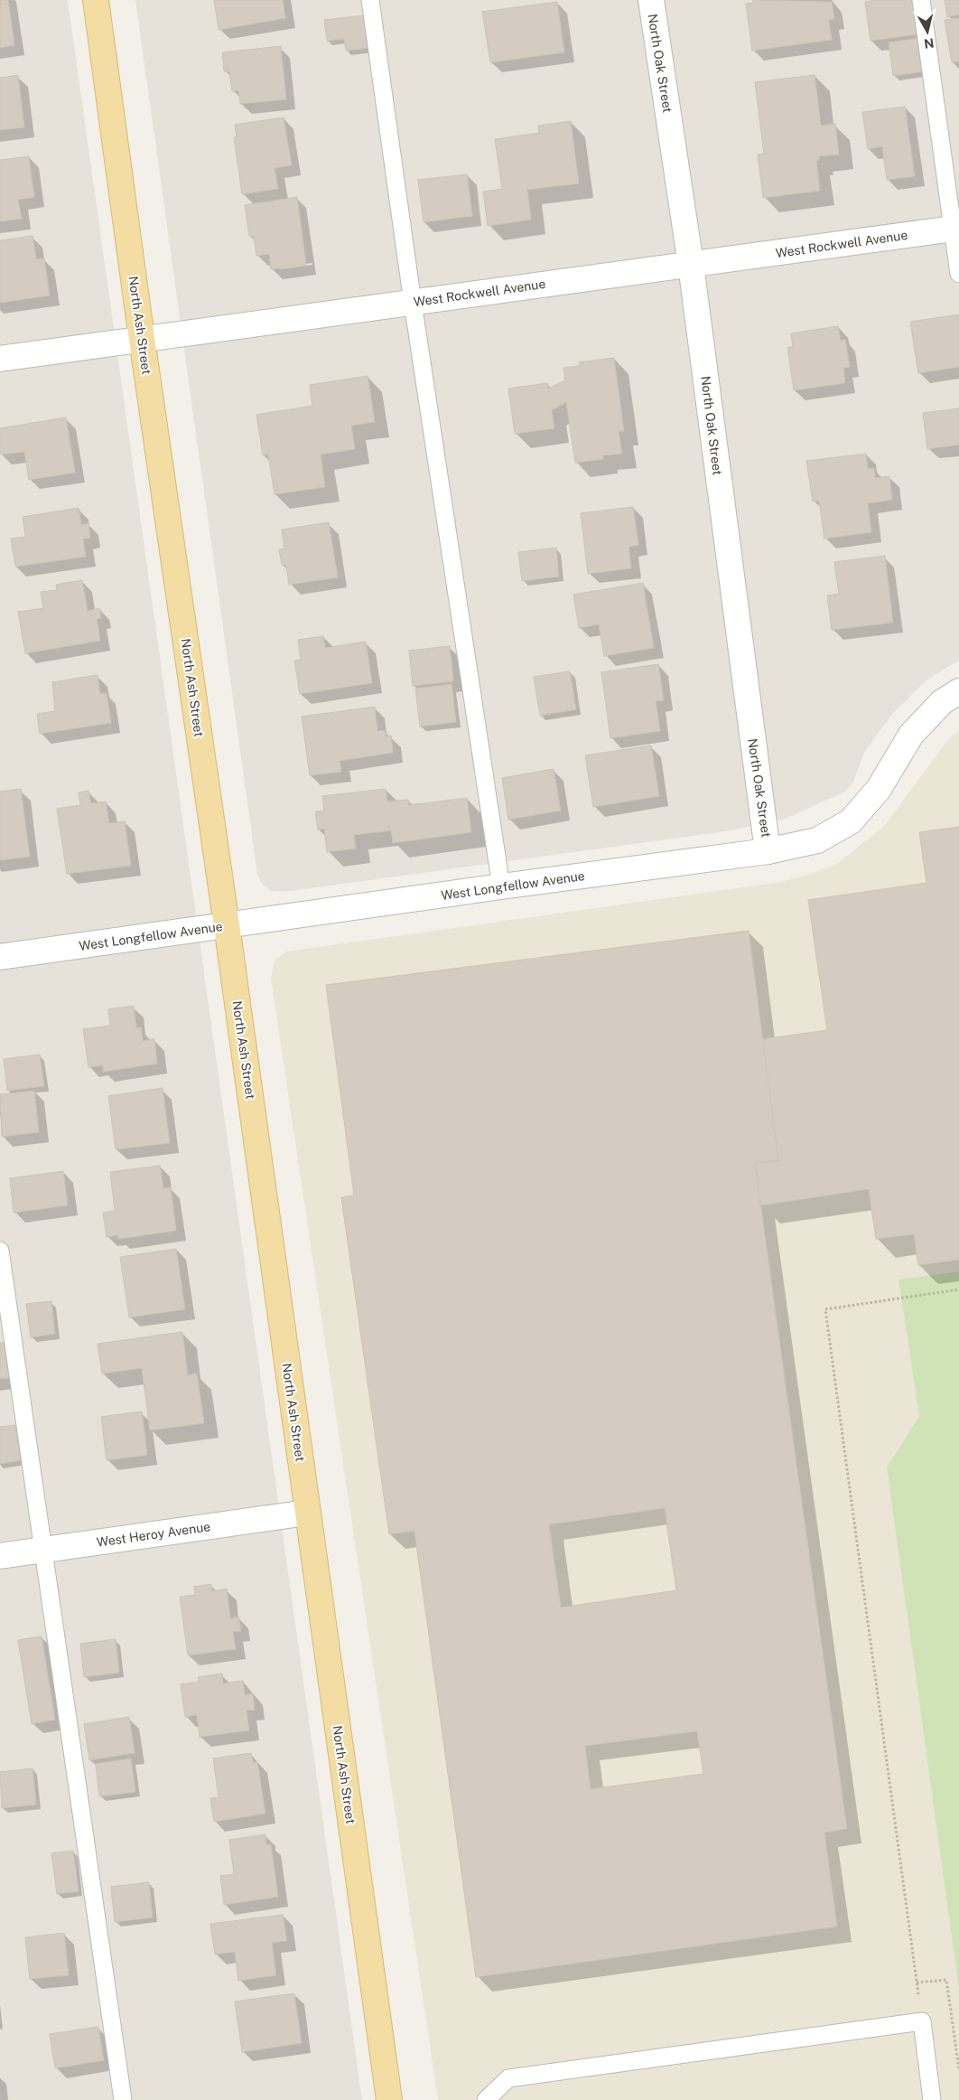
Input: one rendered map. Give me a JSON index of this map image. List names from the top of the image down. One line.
{"streets":{"main road":["North Ash Street"],"street":["North Oak Street","West Rockwell Avenue","West Longfellow Avenue","West Heroy Avenue"]},"crossings":[["North Oak Street","West Rockwell Avenue"],["North Oak Street","West Longfellow Avenue"],["West Rockwell Avenue","North Ash Street"],["North Ash Street","West Longfellow Avenue"],["North Ash Street","West Heroy Avenue"]],"north":"bottom"}
